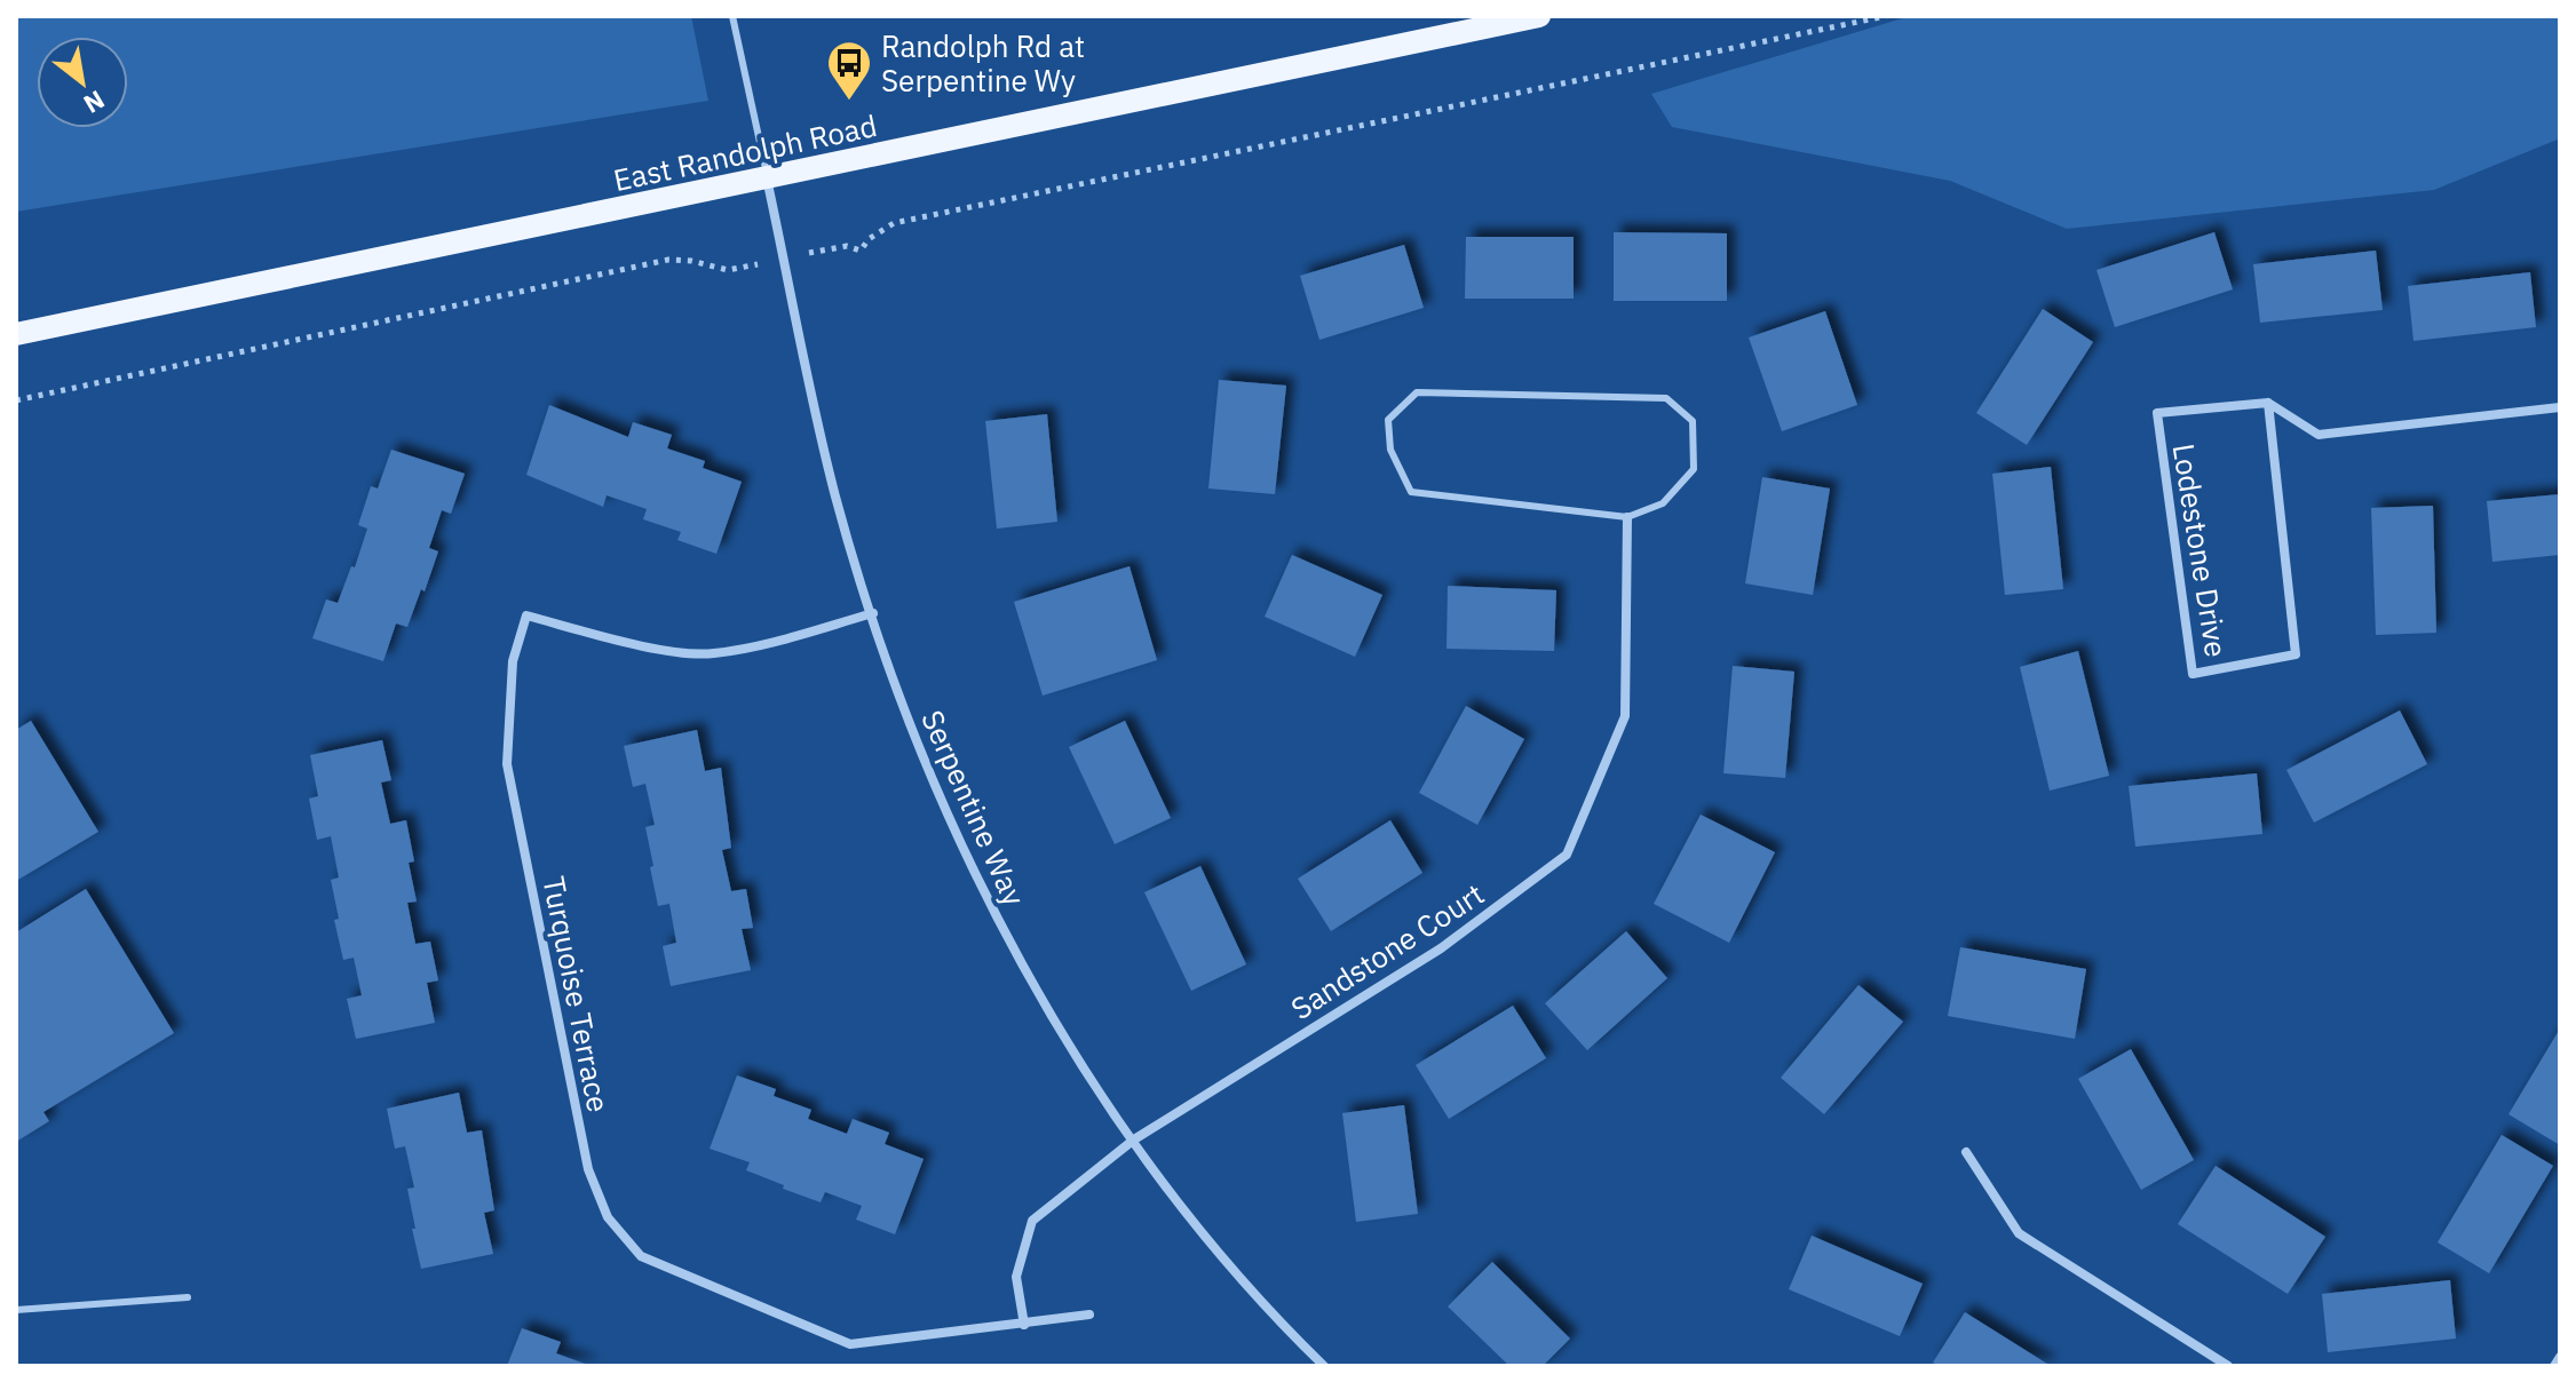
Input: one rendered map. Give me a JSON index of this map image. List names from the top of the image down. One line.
{"streets":{"main road":["East Randolph Road"],"street":["Lodestone Drive","Serpentine Way","Sandstone Court","Turquoise Terrace"]},"crossings":[["East Randolph Road","Serpentine Way"],["Serpentine Way","Sandstone Court"],["Serpentine Way","Turquoise Terrace"],["Sandstone Court","Turquoise Terrace"]],"places":{"bus stop":["Randolph Rd at Serpentine Wy"]},"north":"bottom right"}
